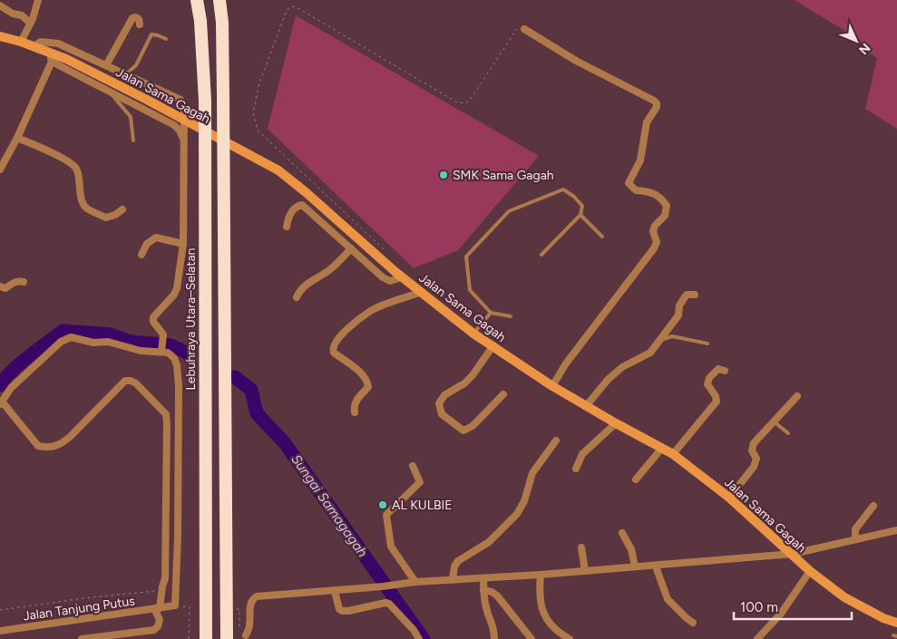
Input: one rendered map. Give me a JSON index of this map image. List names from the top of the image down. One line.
{"streets":{"highway":["Lebuhraya Utara–Selatan"],"street":["Jalan Sama Gagah","Jalan Tanjung Putus"]},"water":["Sungai Samagagah"],"places":["SMK Sama Gagah","AL KULBIE"],"scale_bar":"100 m","north":"bottom right"}
